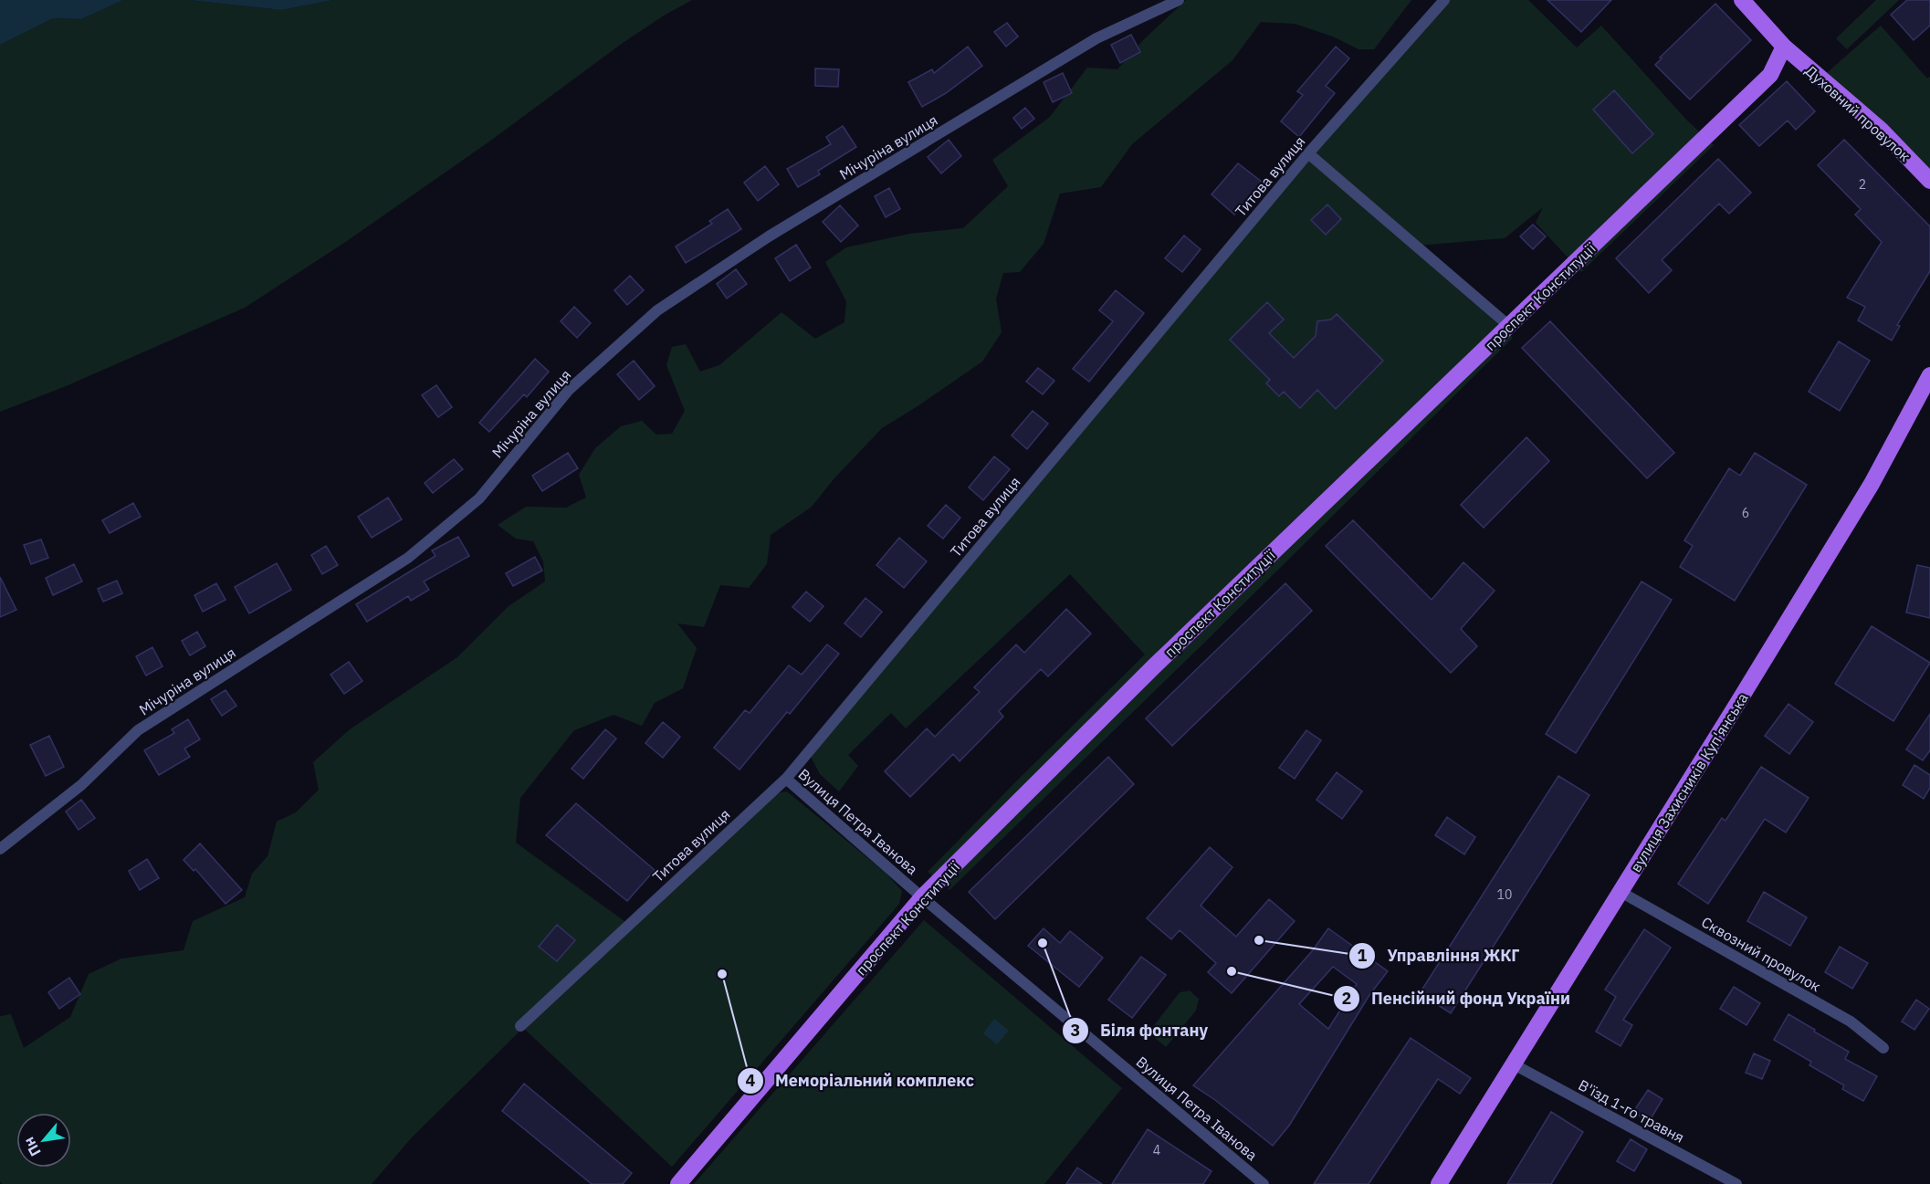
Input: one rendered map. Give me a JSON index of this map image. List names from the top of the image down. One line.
{"streets":{"main road":["Духовний провулок","проспект Конституції","вулиця Захисників Куп'янська"],"street":["Мічуріна вулиця","Титова вулиця","Вулиця Петра Іванова","Сквозний провулок","В'їзд 1-го травня"]},"crossings":[["Духовний провулок","проспект Конституції"],["Титова вулиця","Вулиця Петра Іванова"],["проспект Конституції","Вулиця Петра Іванова"],["вулиця Захисників Куп'янська","Сквозний провулок"],["вулиця Захисників Куп'янська","В'їзд 1-го травня"]],"places":["Управління ЖКГ","Біля фонтану","Пенсійний фонд України","Меморіальний комплекс"],"house_numbers":["2","6","10","4"],"north":"bottom left"}
